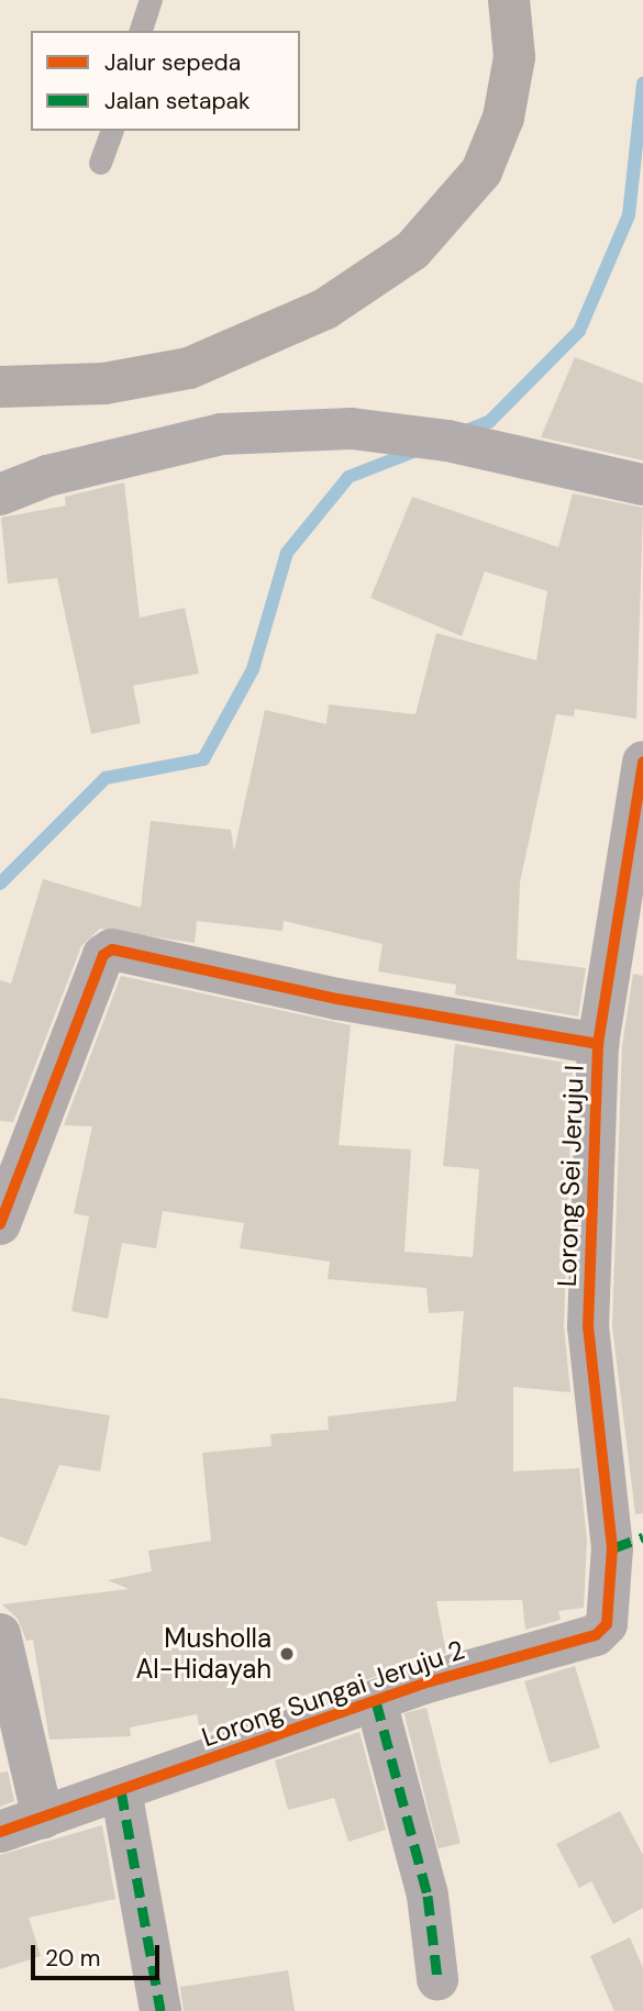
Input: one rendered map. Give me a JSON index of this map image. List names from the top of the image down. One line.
{"streets":{"street":["Lorong Sei Jeruju I","Lorong Sungai Jeruju 2"]},"crossings":[["Lorong Sei Jeruju I","Lorong Sungai Jeruju 2"]],"places":["Musholla Al-Hidayah"],"legend":["Jalur sepeda","Jalan setapak"],"scale_bar":"20 m"}
